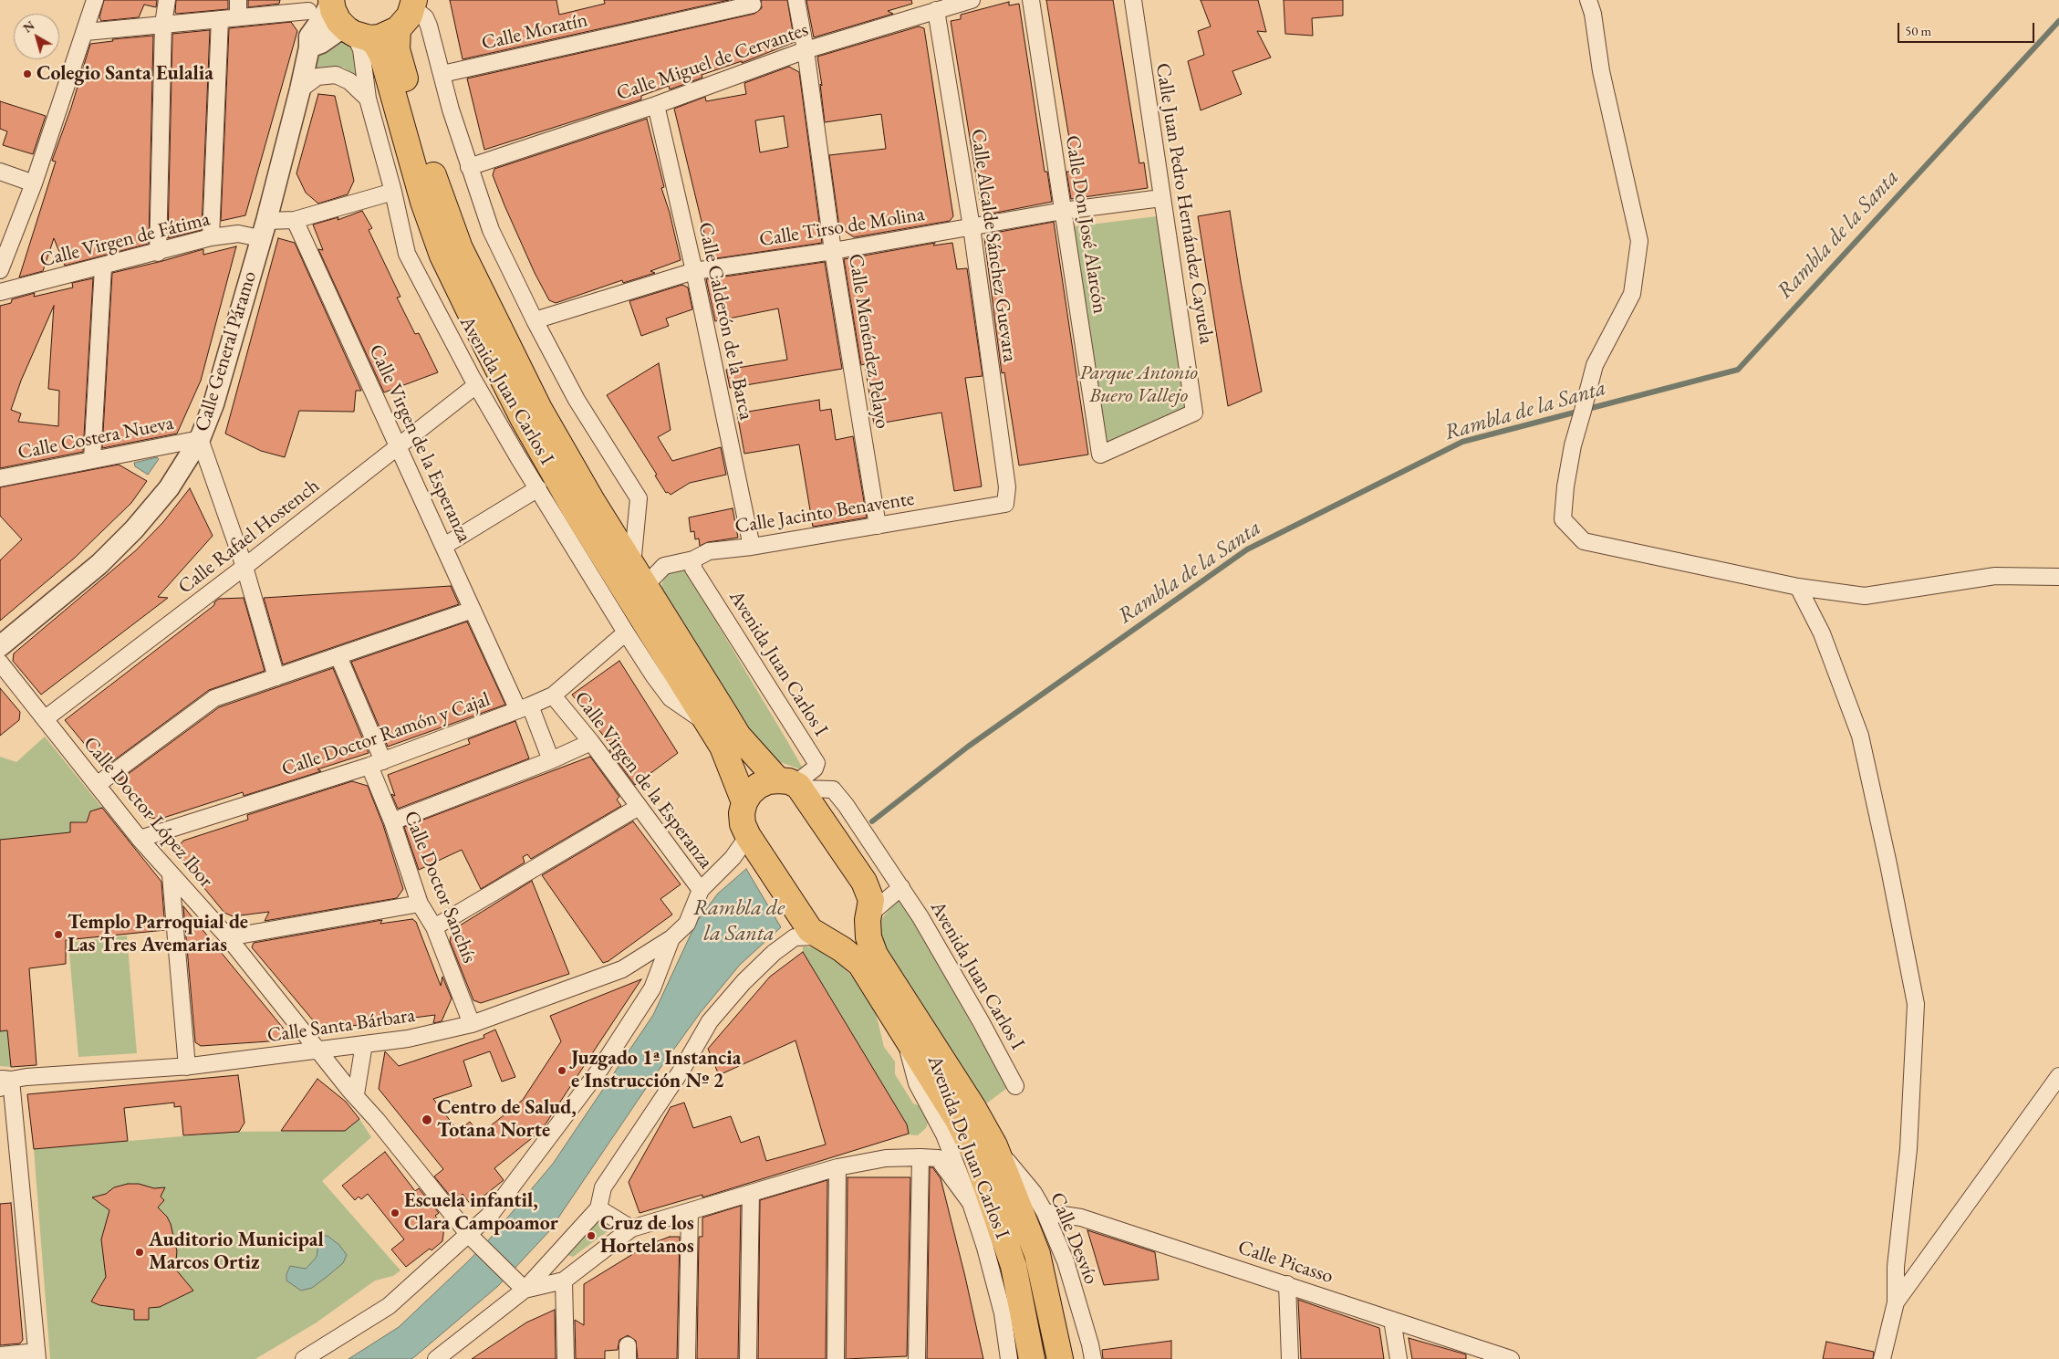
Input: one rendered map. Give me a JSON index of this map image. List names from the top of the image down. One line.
{"streets":{"street":["Calle Moratín","Calle Miguel de Cervantes","Calle Juan Pedro Hernández Cayuela","Calle Don José Alarcón","Calle Tirso de Molina","Calle Virgen de Fátima","Calle Alcalde Sánchez Guevara","Calle Calderón de la Barca","Calle Menéndez Pelayo","Calle General Páramo","Avenida Juan Carlos I","Calle Costera Nueva","Calle Virgen de la Esperanza","Calle Jacinto Benavente","Calle Rafael Hostench","Calle Doctor Ramón y Cajal","Calle Doctor López Ibor","Calle Doctor Sanchís","Calle Santa Bárbara","Avenida De Juan Carlos I","Calle Desvío","Calle Picasso"]},"crossings":[["Calle Miguel de Cervantes","Calle Alcalde Sánchez Guevara"],["Calle Miguel de Cervantes","Calle Calderón de la Barca"],["Calle Miguel de Cervantes","Calle Menéndez Pelayo"],["Calle Juan Pedro Hernández Cayuela","Calle Don José Alarcón"],["Calle Juan Pedro Hernández Cayuela","Calle Tirso de Molina"],["Calle Don José Alarcón","Calle Tirso de Molina"],["Calle Tirso de Molina","Calle Alcalde Sánchez Guevara"],["Calle Tirso de Molina","Calle Calderón de la Barca"],["Calle Tirso de Molina","Calle Menéndez Pelayo"],["Calle Virgen de Fátima","Calle General Páramo"],["Calle Alcalde Sánchez Guevara","Calle Jacinto Benavente"],["Calle Calderón de la Barca","Calle Jacinto Benavente"],["Calle Menéndez Pelayo","Calle Jacinto Benavente"],["Calle General Páramo","Calle Costera Nueva"],["Avenida Juan Carlos I","Calle Jacinto Benavente"],["Avenida Juan Carlos I","Calle Rafael Hostench"],["Avenida Juan Carlos I","Calle Doctor Ramón y Cajal"],["Calle Virgen de la Esperanza","Calle Rafael Hostench"],["Calle Virgen de la Esperanza","Calle Doctor Ramón y Cajal"],["Calle Rafael Hostench","Calle Doctor López Ibor"],["Calle Doctor Ramón y Cajal","Calle Doctor López Ibor"],["Calle Doctor Ramón y Cajal","Calle Doctor Sanchís"],["Calle Doctor López Ibor","Calle Santa Bárbara"],["Calle Doctor Sanchís","Calle Santa Bárbara"],["Calle Desvío","Calle Picasso"]],"water":["Rambla de la Santa"],"parks":["Parque Antonio Buero Vallejo"],"places":["Colegio Santa Eulalia","Templo Parroquial de Las Tres Avemarias","Juzgado 1ª Instancia e Instrucción Nº 2","Centro de Salud, Totana Norte","Escuela infantil, Clara Campoamor","Cruz de los Hortelanos","Auditorio Municipal Marcos Ortiz"],"scale_bar":"50 m","north":"top left"}
